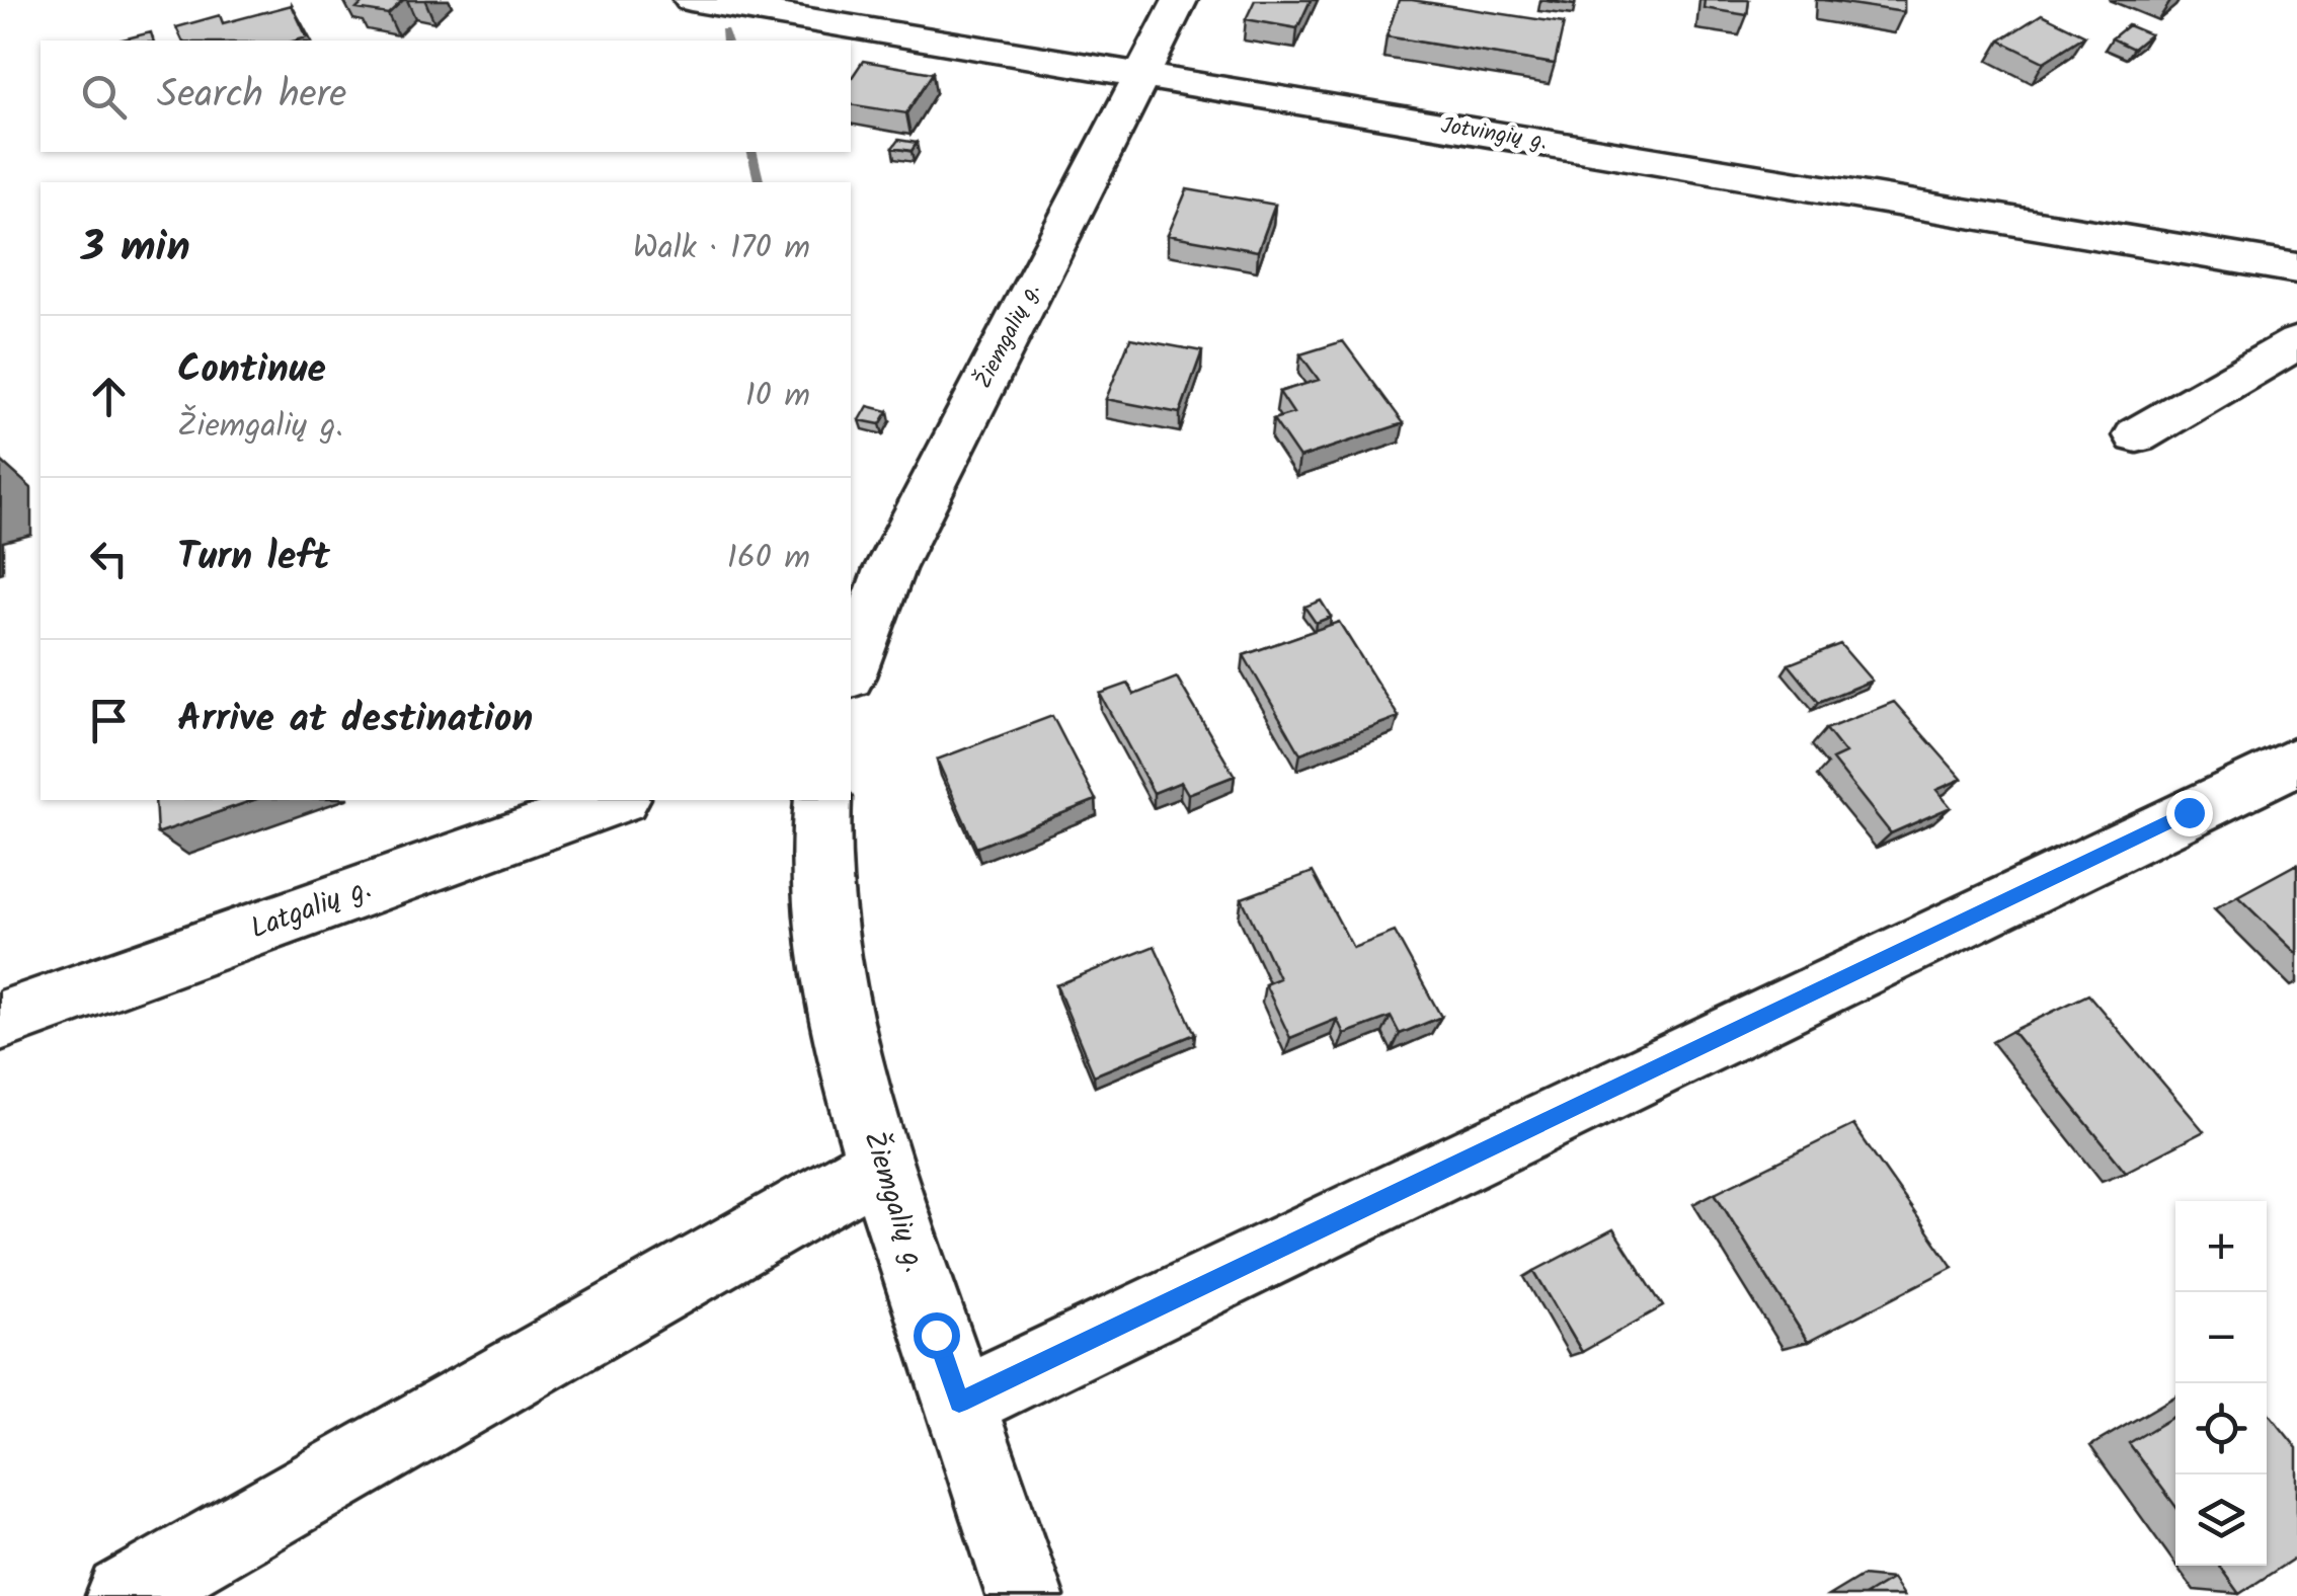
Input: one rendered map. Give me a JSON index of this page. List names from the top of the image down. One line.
{"streets":{"street":["Jotvingių g.","Žiemgalių g.","Latgalių g."]},"crossings":[["Jotvingių g.","Žiemgalių g."]],"page":{"search":"Search here","heading":["3 min","Walk · 170 m"],"list":[["Continue","Žiemgalių g.","10 m"],["Turn left","160 m"],"Arrive at destination"],"map_buttons":["+","−"]}}
